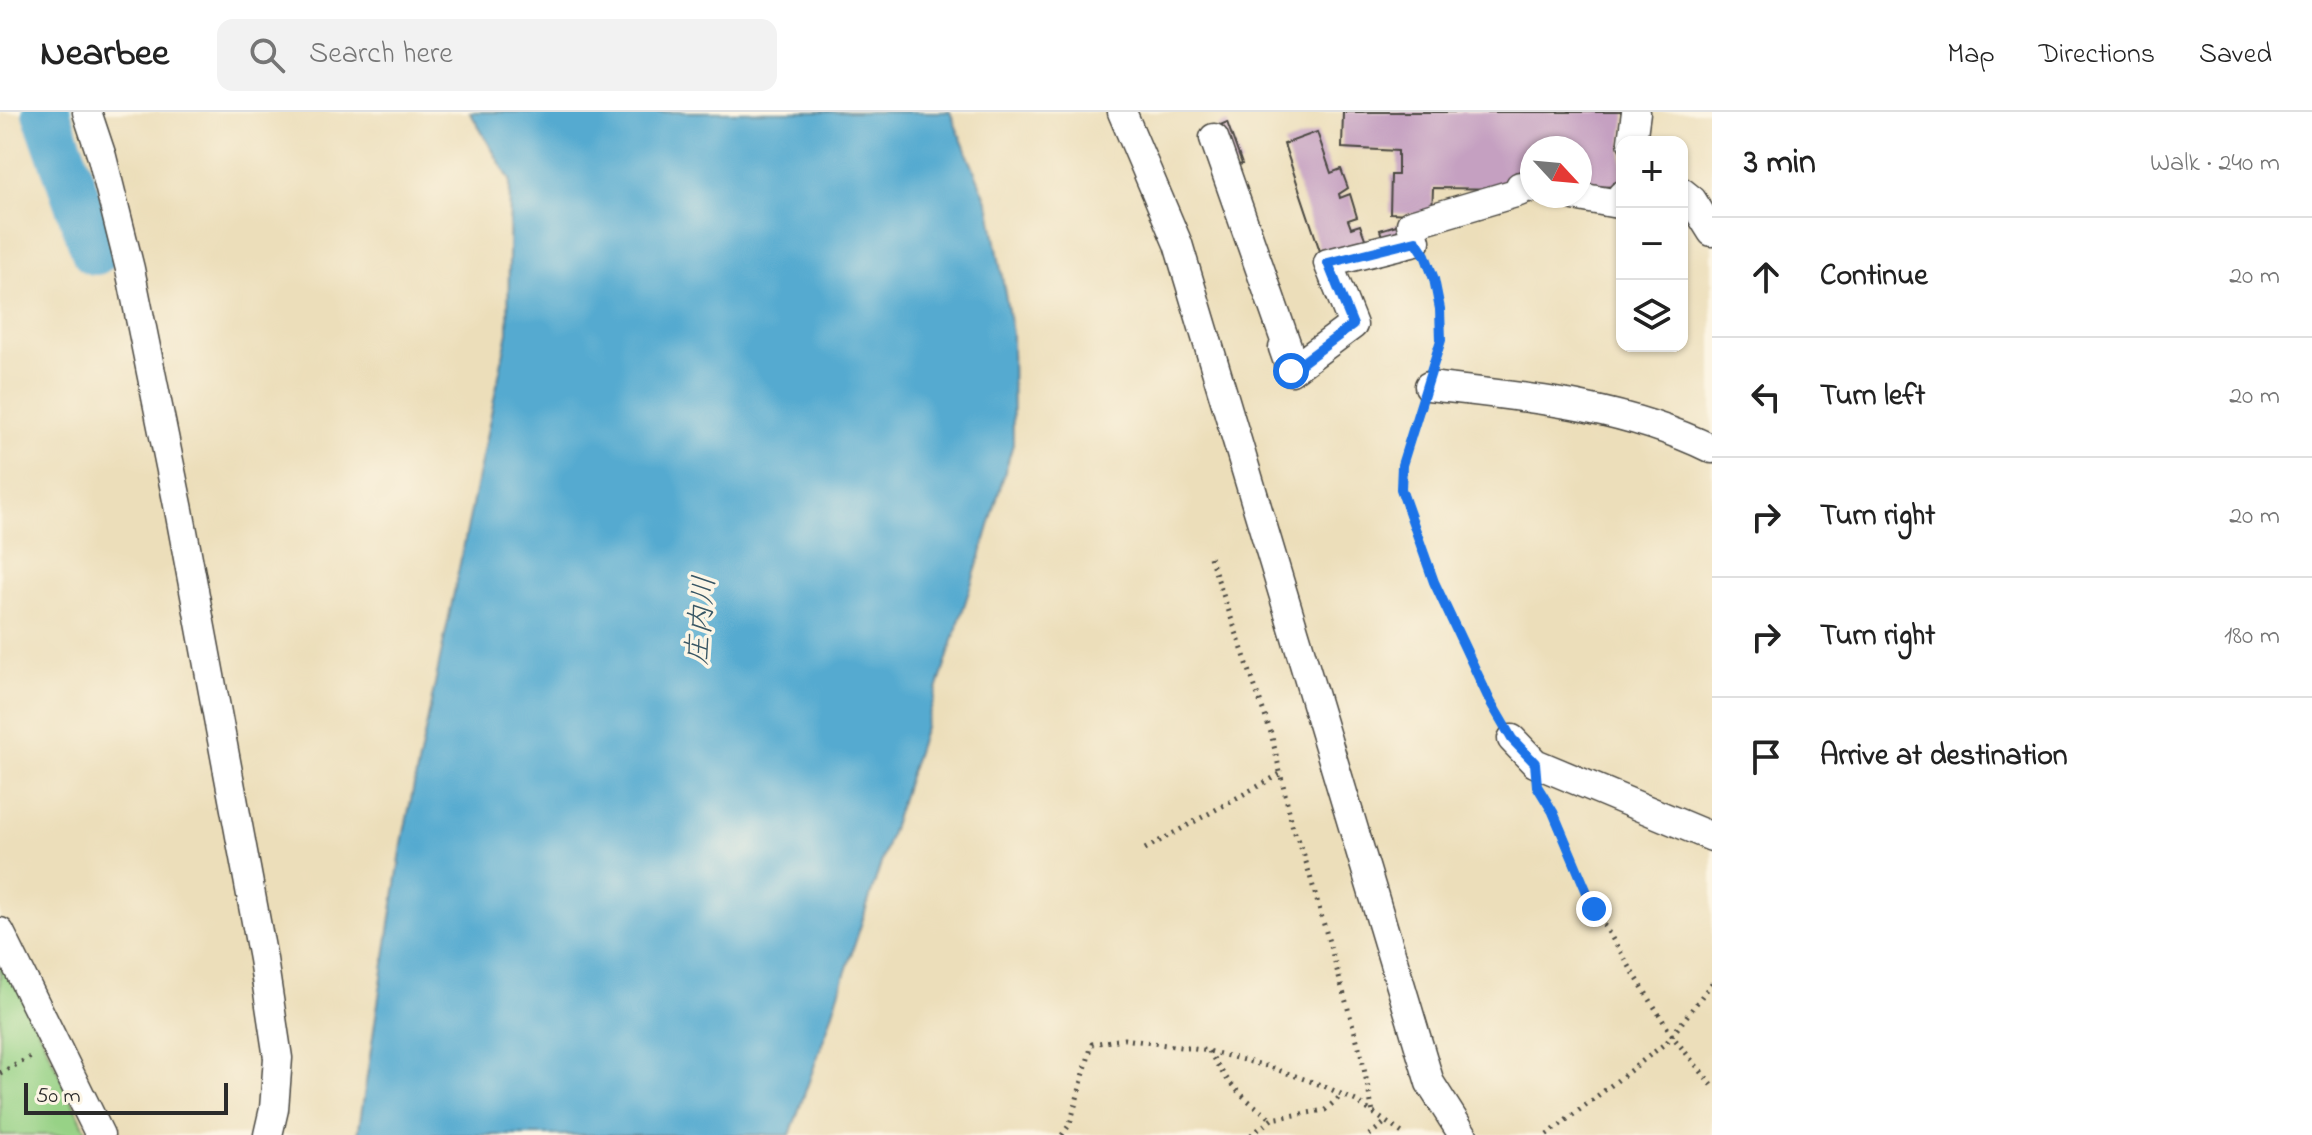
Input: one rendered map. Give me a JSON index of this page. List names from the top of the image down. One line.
{"water":["庄内川"],"scale_bar":"50 m","north":"bottom right","page":{"header":"Nearbee","search":"Search here","nav":["Map","Directions","Saved"],"heading":["3 min","Walk · 240 m"],"map_buttons":["+","−"],"list":[["Continue","20 m"],["Turn left","20 m"],["Turn right","20 m"],["Turn right","180 m"],"Arrive at destination"],"scale":"50 m"}}
